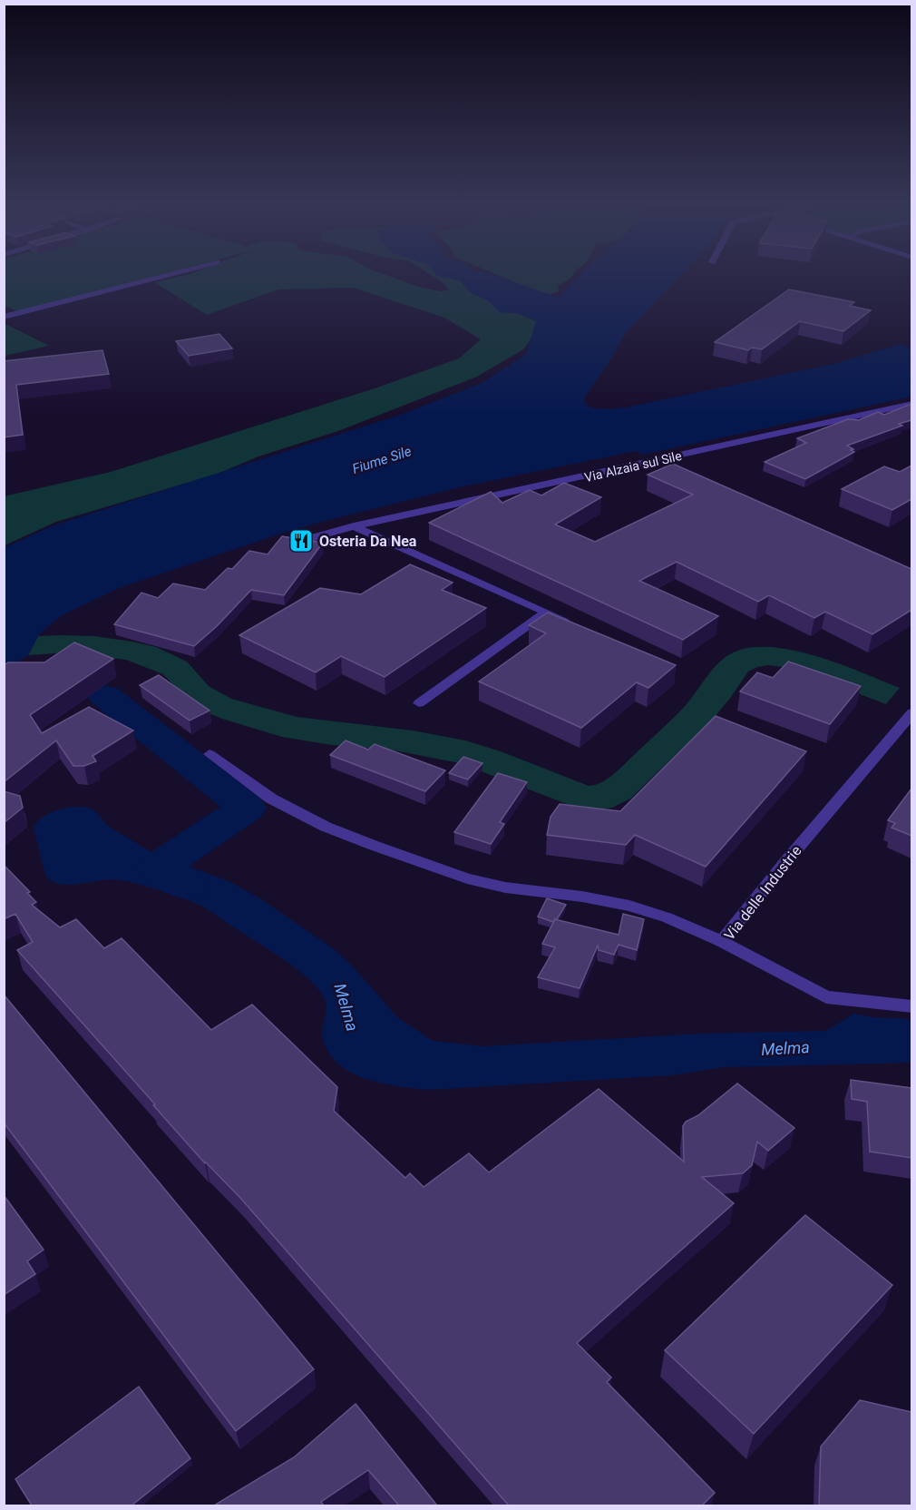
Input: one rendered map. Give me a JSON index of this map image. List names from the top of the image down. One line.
{"streets":{"street":["Via Alzaia sul Sile","Via delle Industrie"]},"water":["Fiume Sile","Melma"],"places":{"restaurant":["Osteria Da Nea"]}}
